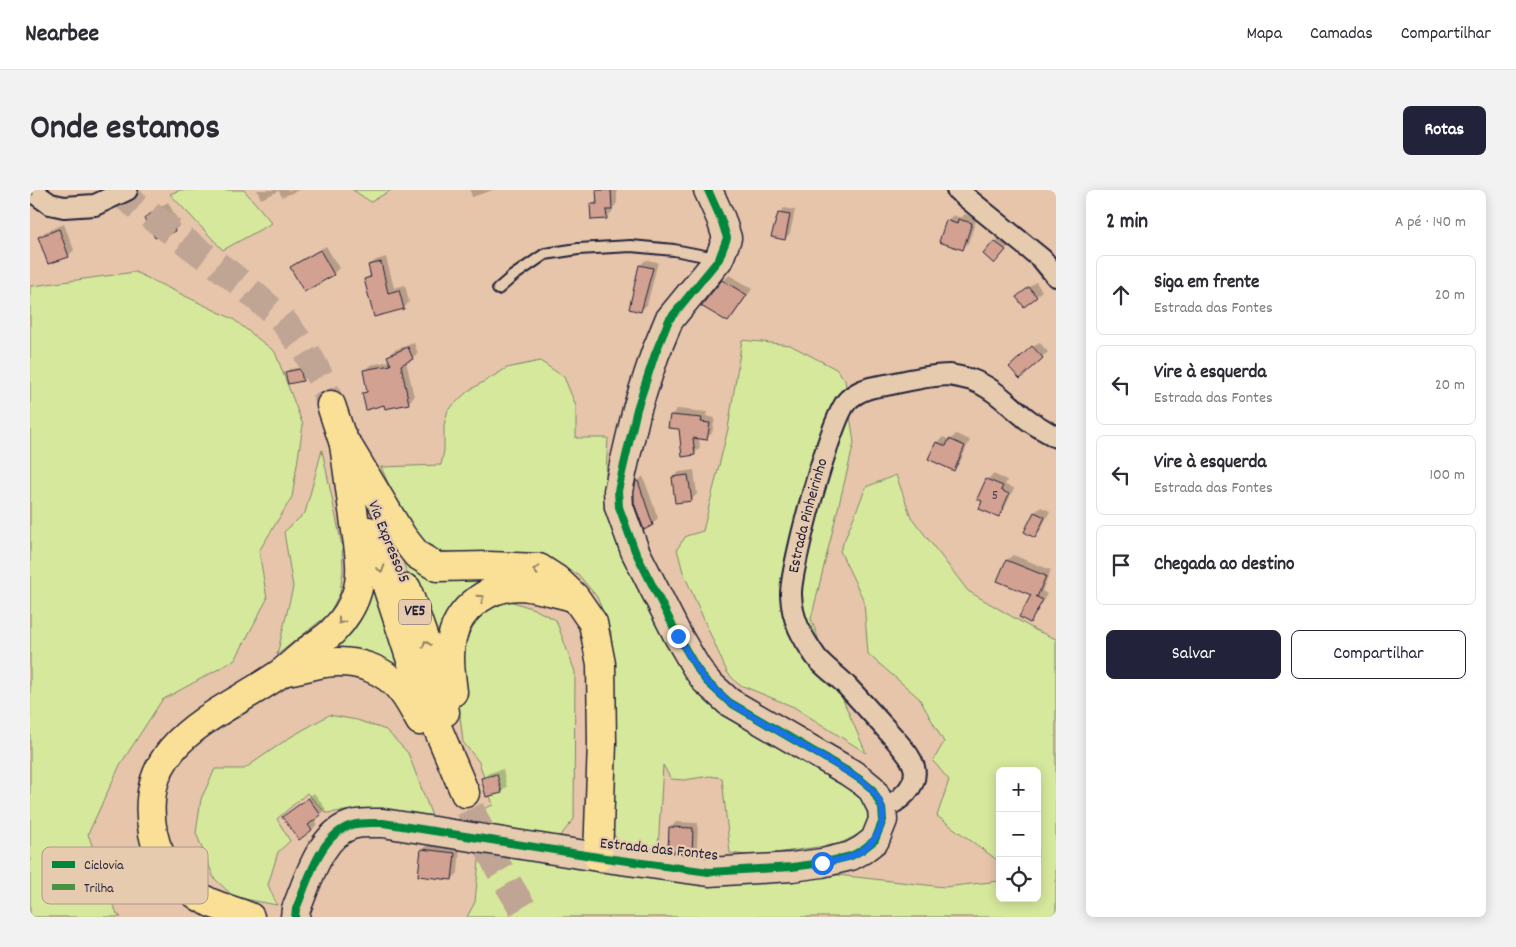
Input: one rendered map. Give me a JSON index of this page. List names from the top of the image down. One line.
{"streets":{"main road":["Via Expresso 5","VE5"],"street":["Estrada Pinheirinho","Estrada das Fontes"]},"crossings":[["Estrada Pinheirinho","Estrada das Fontes"],["Via Expresso 5","VE5"],["VE5","Estrada das Fontes"]],"house_numbers":["5"],"legend":["Ciclovia","Trilha"],"page":{"header":"Nearbee","nav":["Mapa","Camadas","Compartilhar"],"title":"Onde estamos","buttons":["Rotas",["Salvar","Compartilhar"]],"heading":["2 min","A pé · 140 m"],"list":[["Siga em frente","Estrada das Fontes","20 m"],["Vire à esquerda","Estrada das Fontes","20 m"],["Vire à esquerda","Estrada das Fontes","100 m"],"Chegada ao destino"],"map_buttons":["+","−"]}}
